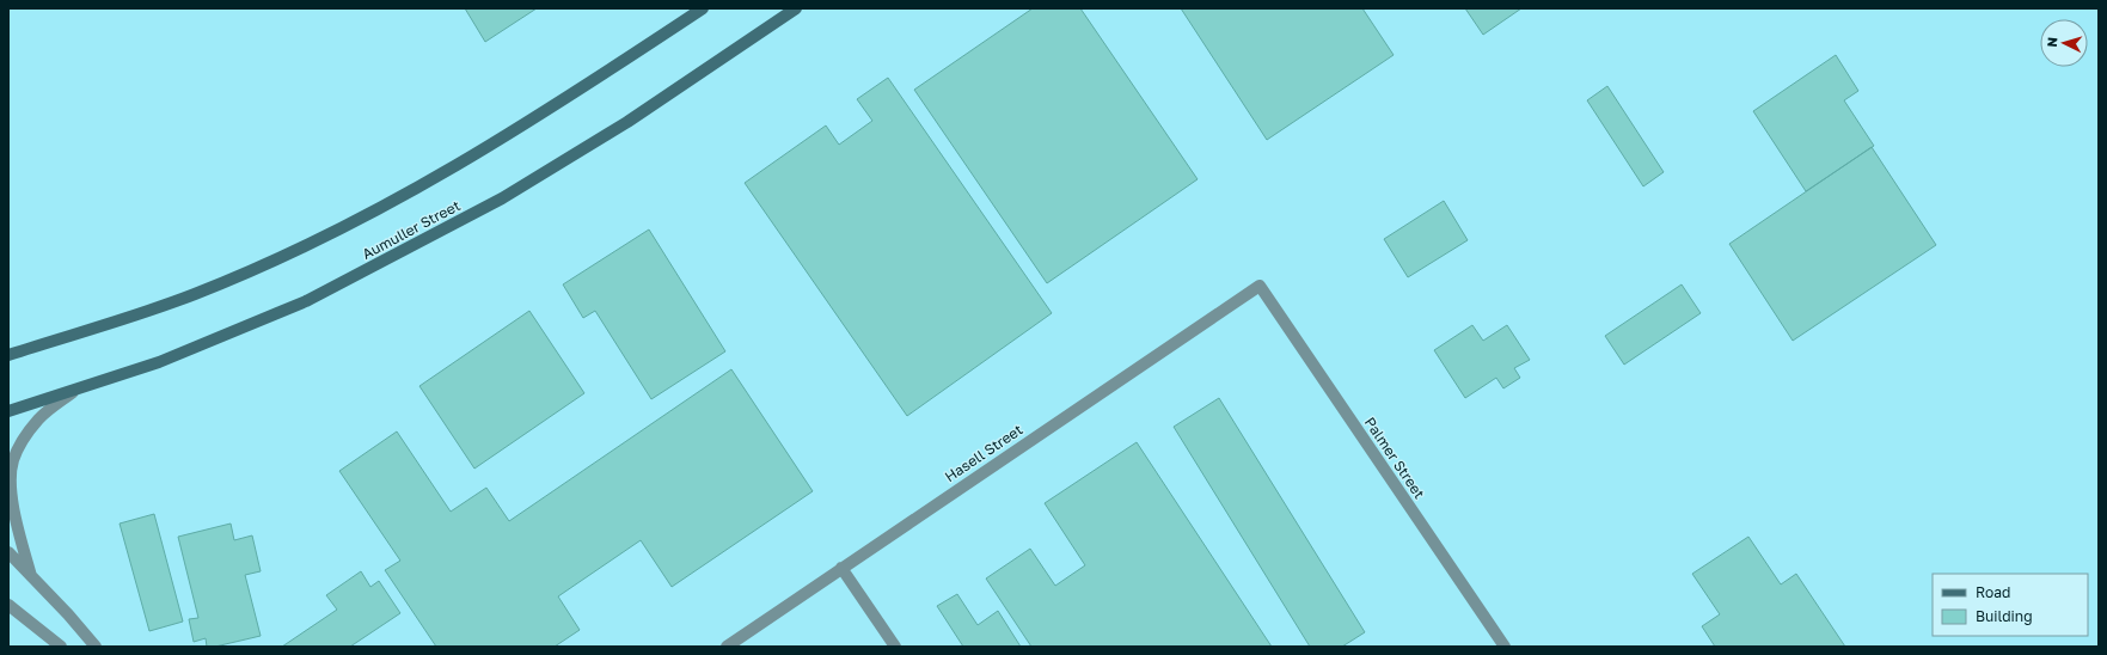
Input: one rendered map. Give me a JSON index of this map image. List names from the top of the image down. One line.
{"streets":{"main road":["Aumuller Street"],"street":["Hasell Street","Palmer Street"]},"crossings":[["Hasell Street","Palmer Street"]],"legend":["Road","Building"],"north":"left"}
